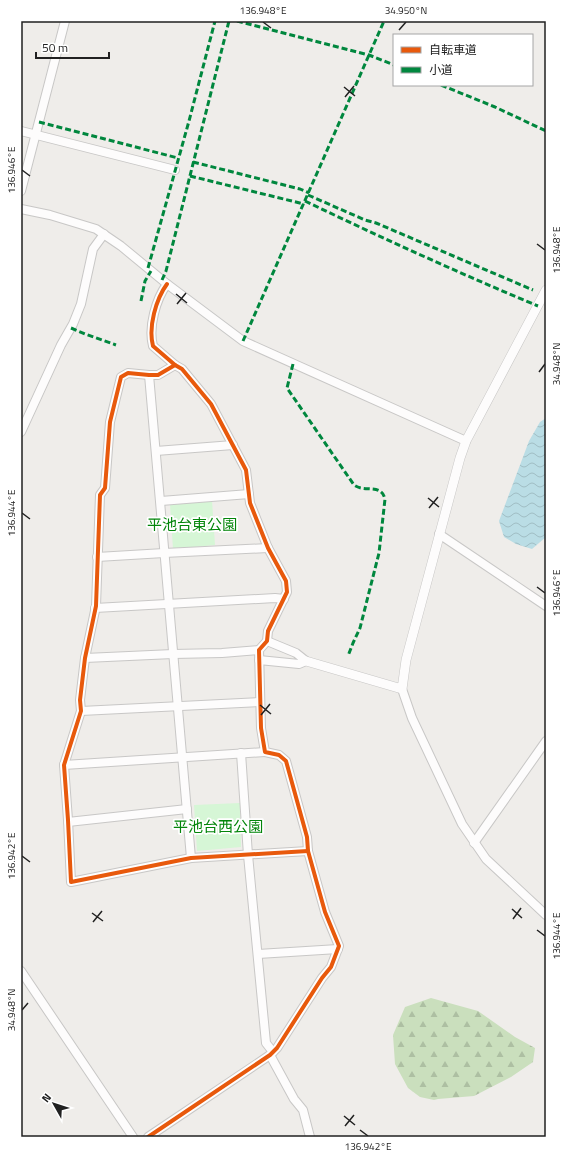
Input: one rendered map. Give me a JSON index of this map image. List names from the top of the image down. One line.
{"parks":["平池台東公園","平池台西公園"],"legend":["自転車道","小道"],"scale_bar":"50 m","north":"top left","coordinates":["136.948°E","34.950°N","136.946°E","34.948°N","136.944°E","136.942°E"]}
